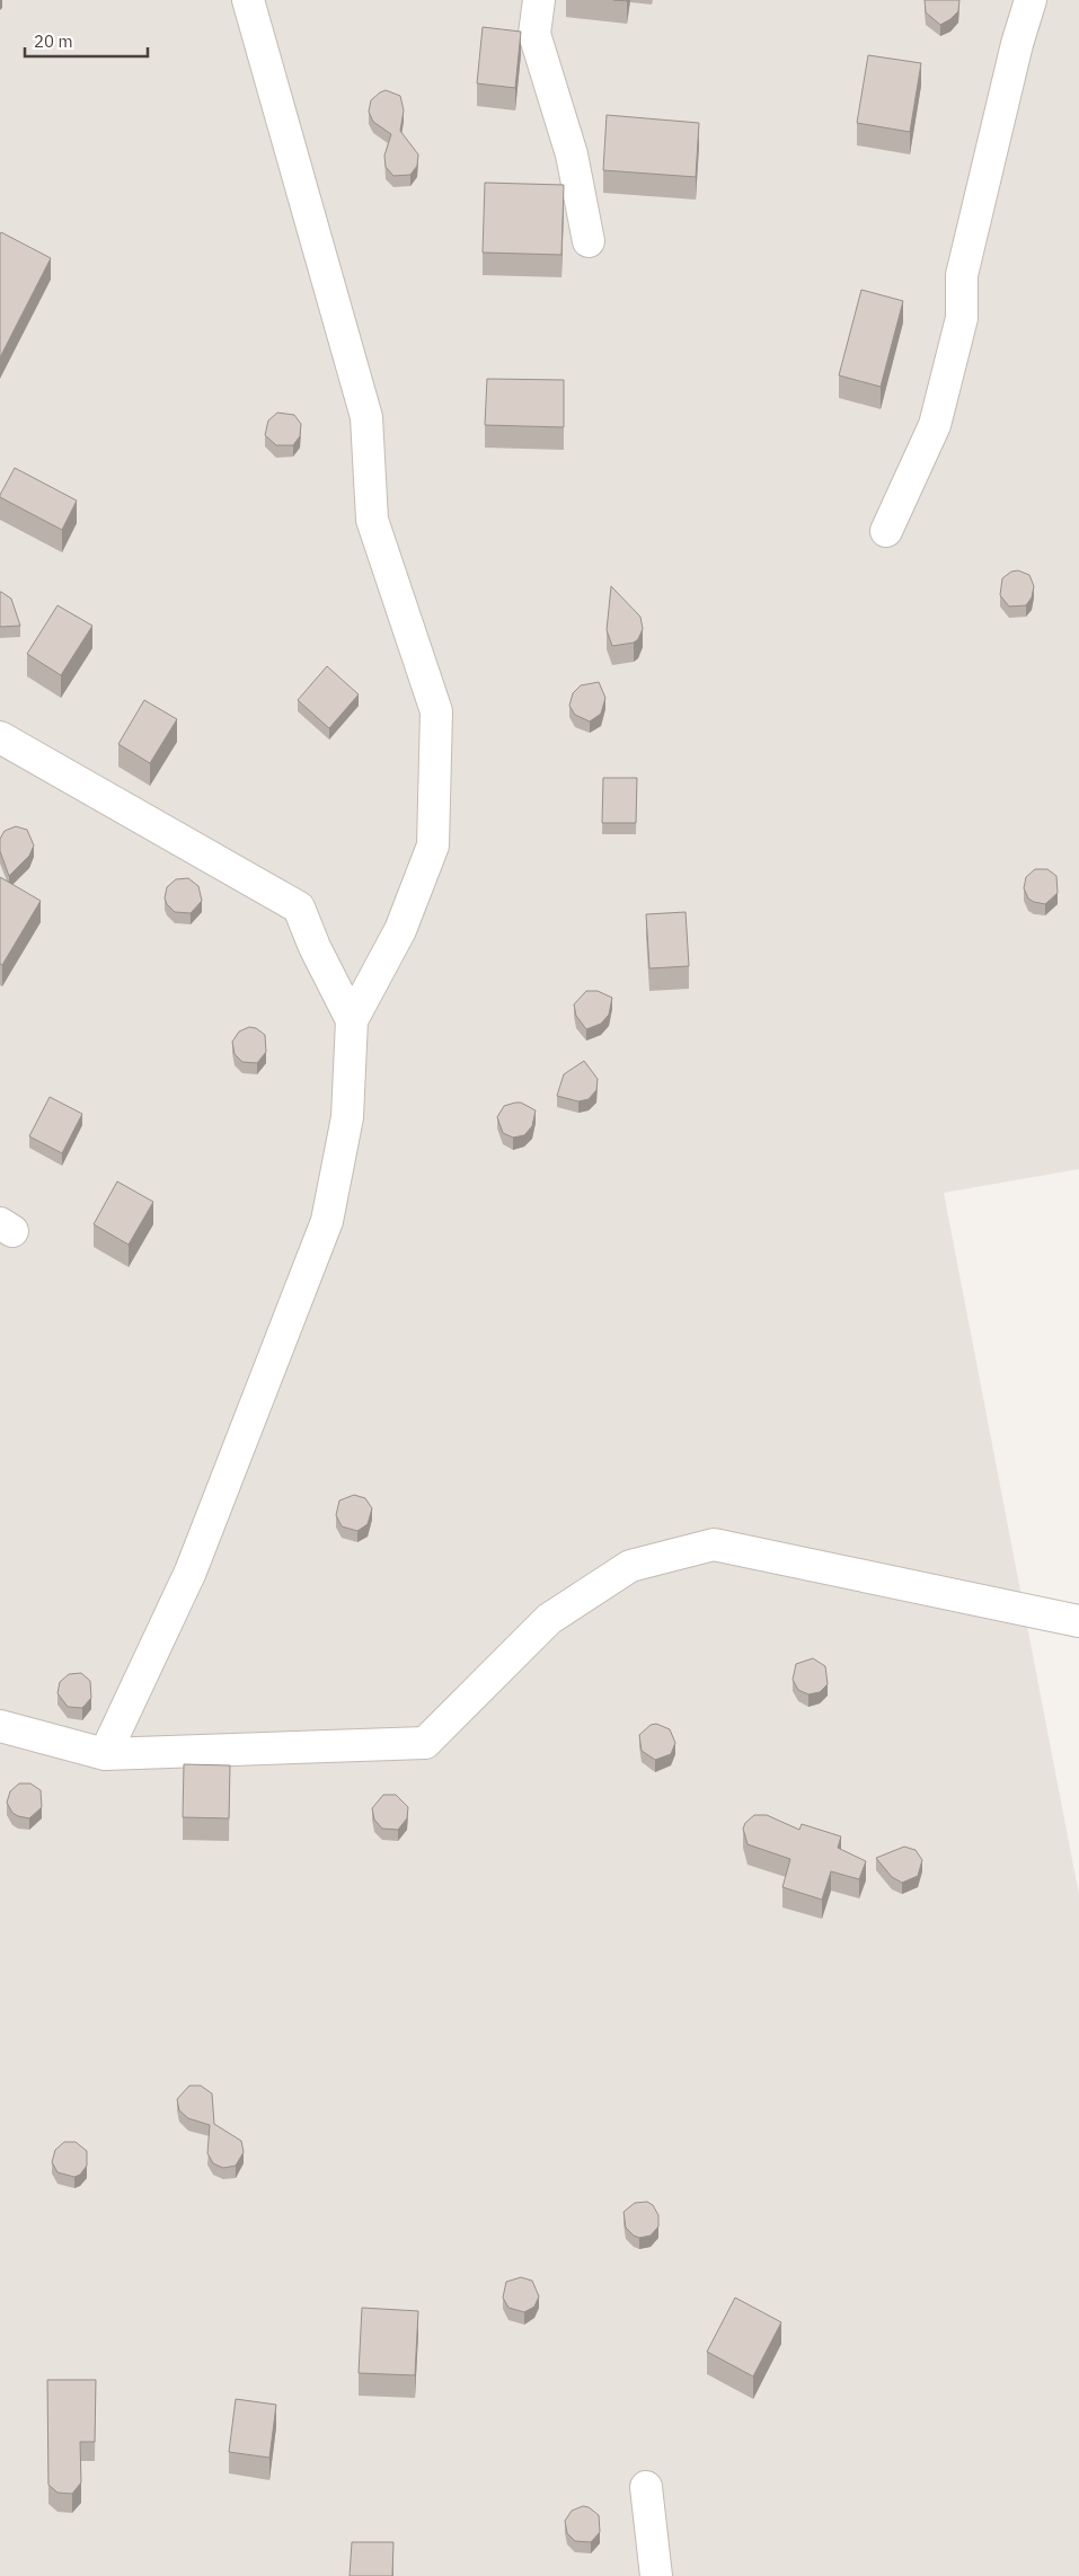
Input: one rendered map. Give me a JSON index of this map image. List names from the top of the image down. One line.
{"scale_bar":"20 m"}
